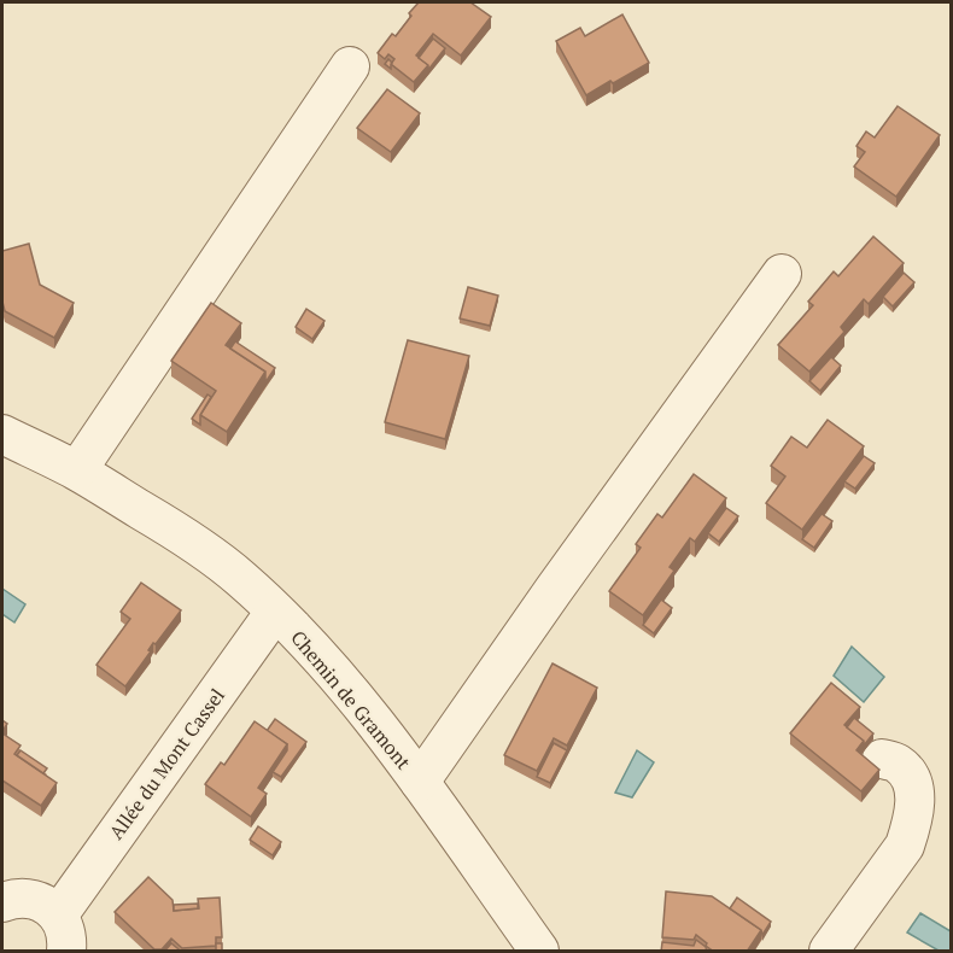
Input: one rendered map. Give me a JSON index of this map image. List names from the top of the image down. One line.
{"streets":{"street":["Chemin de Gramont","Allée du Mont Cassel"]},"crossings":[["Chemin de Gramont","Allée du Mont Cassel"]]}
